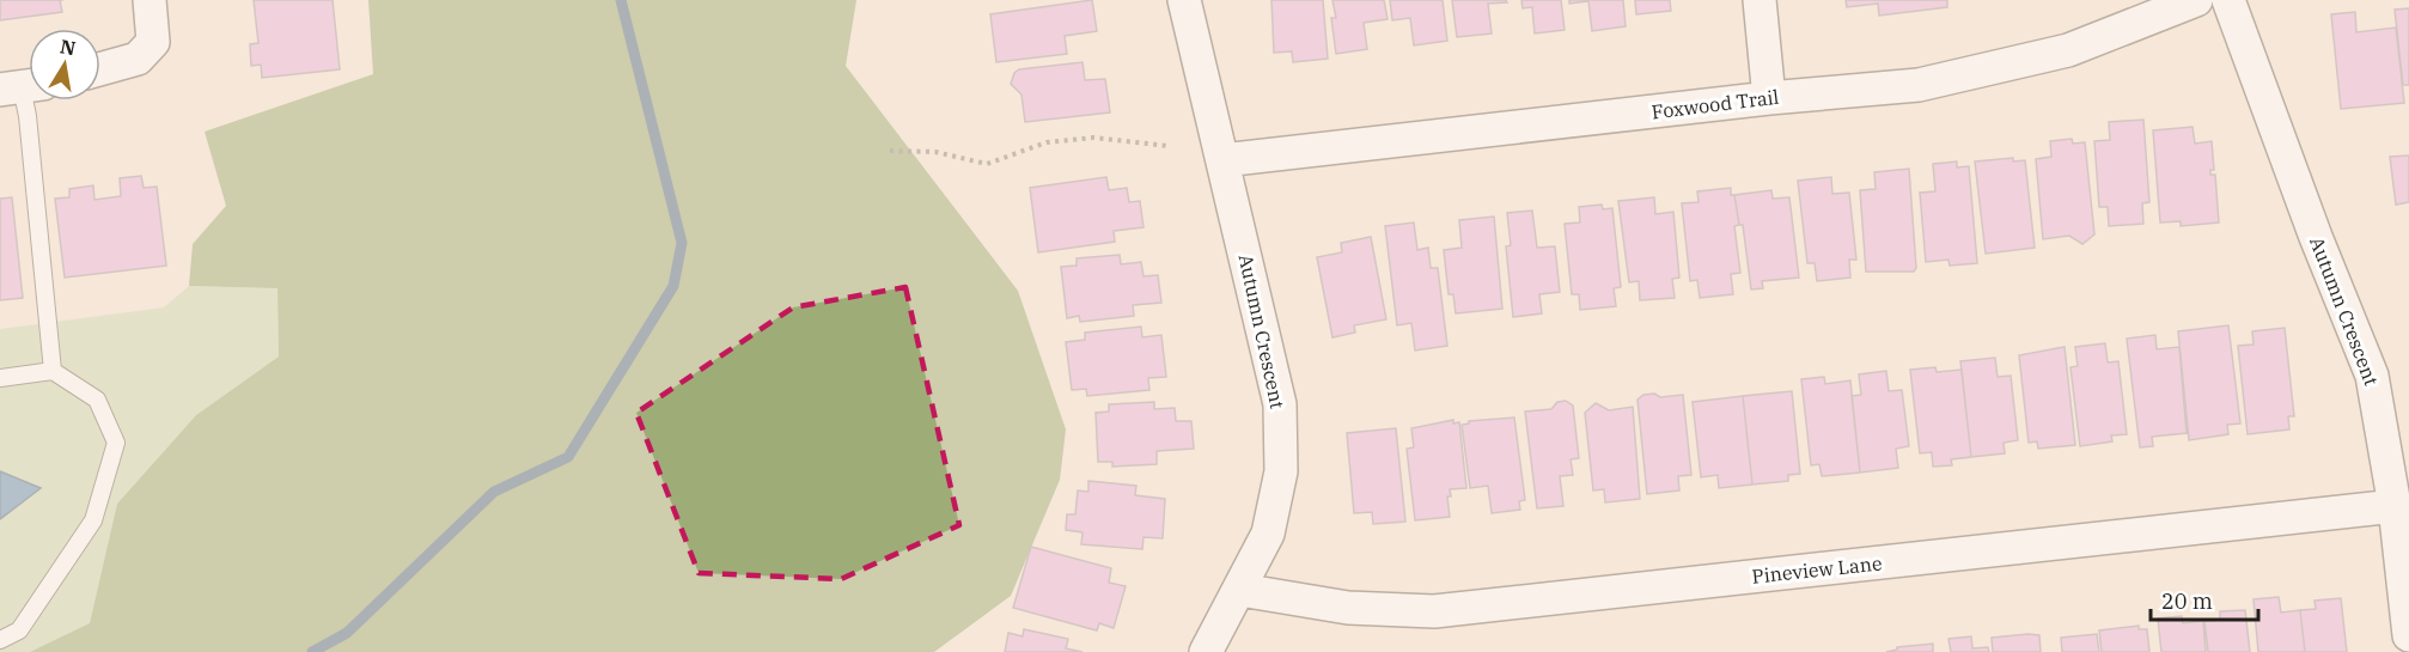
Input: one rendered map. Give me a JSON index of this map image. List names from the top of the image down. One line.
{"streets":{"street":["Foxwood Trail","Autumn Crescent","Pineview Lane"]},"crossings":[["Foxwood Trail","Autumn Crescent"],["Autumn Crescent","Pineview Lane"]],"scale_bar":"20 m","north":"top"}
